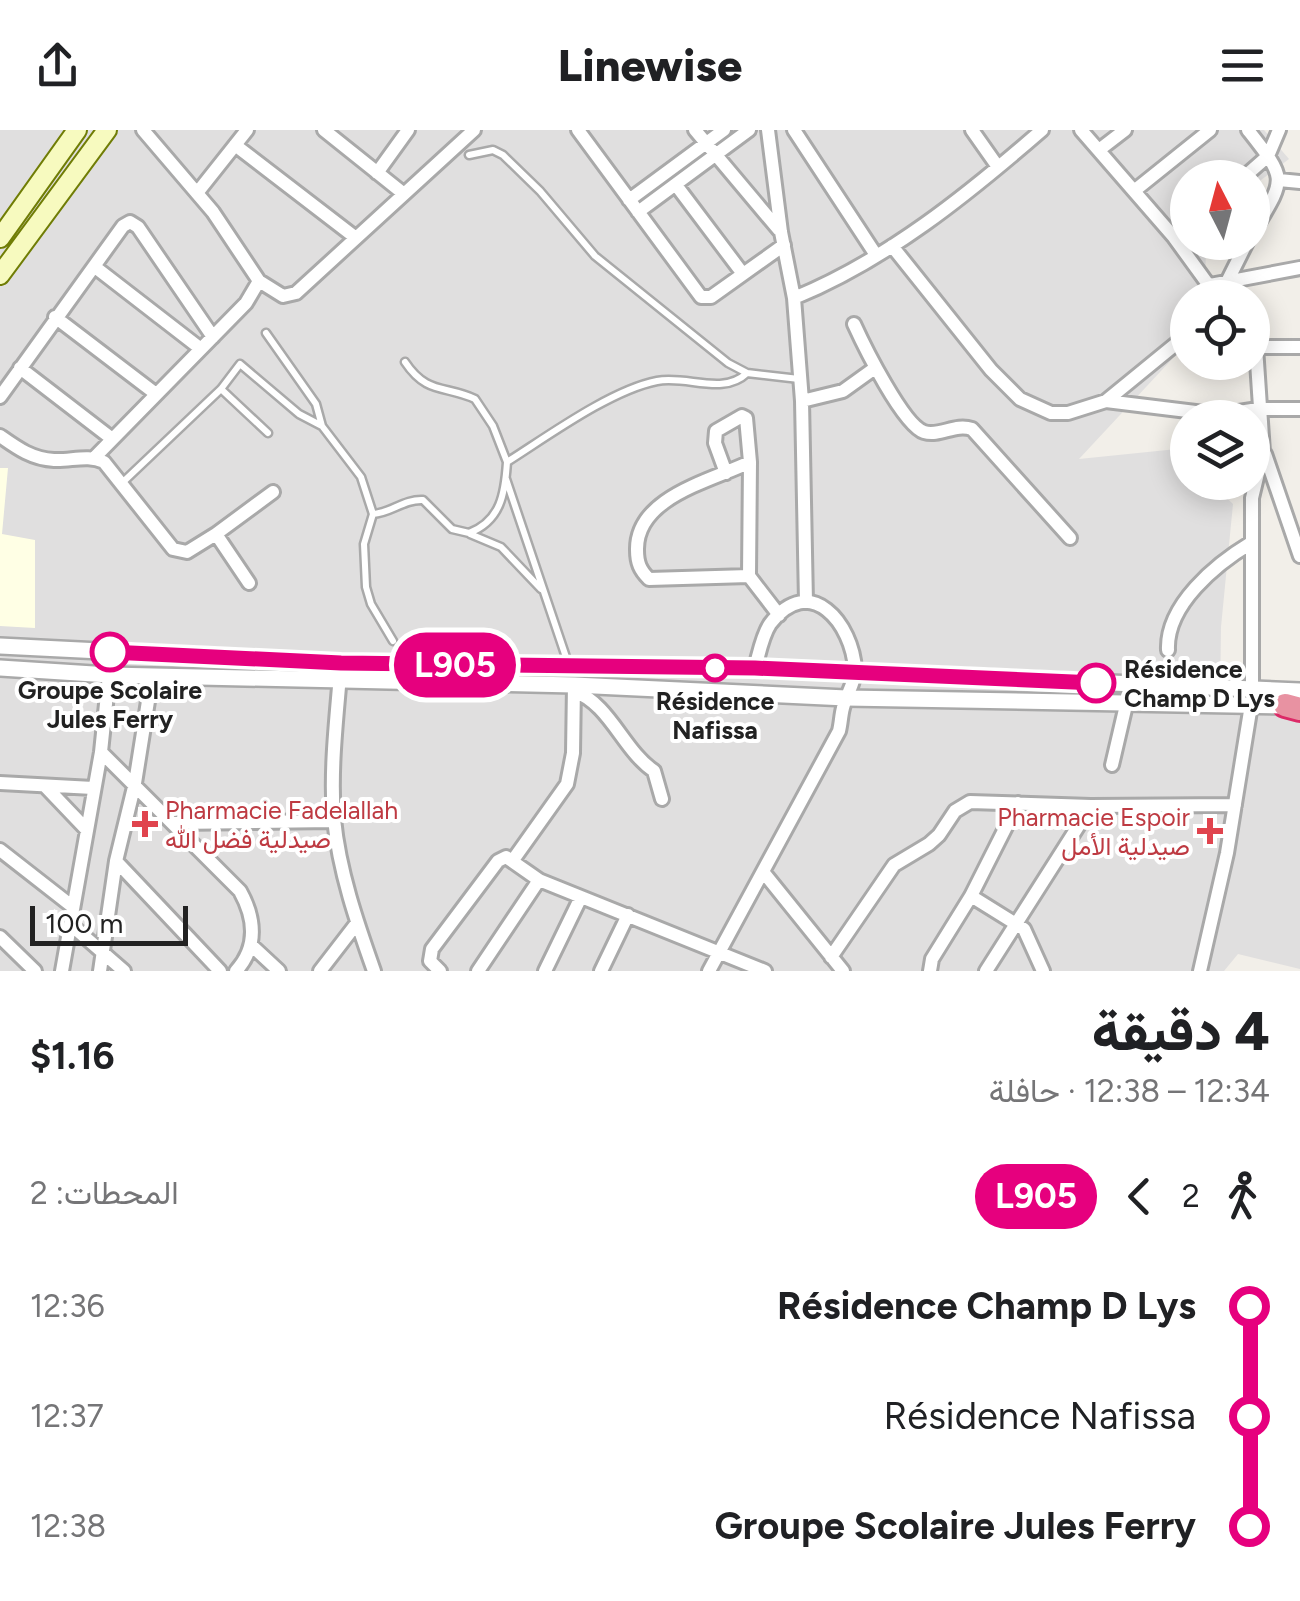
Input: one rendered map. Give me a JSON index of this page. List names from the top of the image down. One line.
{"places":{"other":["Groupe Scolaire Jules Ferry","Résidence Nafissa","Résidence Champ D Lys"],"health":["Pharmacie Fadelallah صيدلية فضل الله","Pharmacie Espoir صيدلية الأمل"]},"lines":["bus line L905"],"scale_bar":"100 m","north":"top","page":{"header":"Linewise","on_map":"L905","scale":"100 m","heading":["4 دقيقة","12:34 – 12:38 · حافلة","$1.16"],"legs":["2","L905","المحطات: 2"],"list":[{"name":"Résidence Champ D Lys","value":"12:36"},{"name":"Résidence Nafissa","value":"12:37"},{"name":"Groupe Scolaire Jules Ferry","value":"12:38"}]}}
